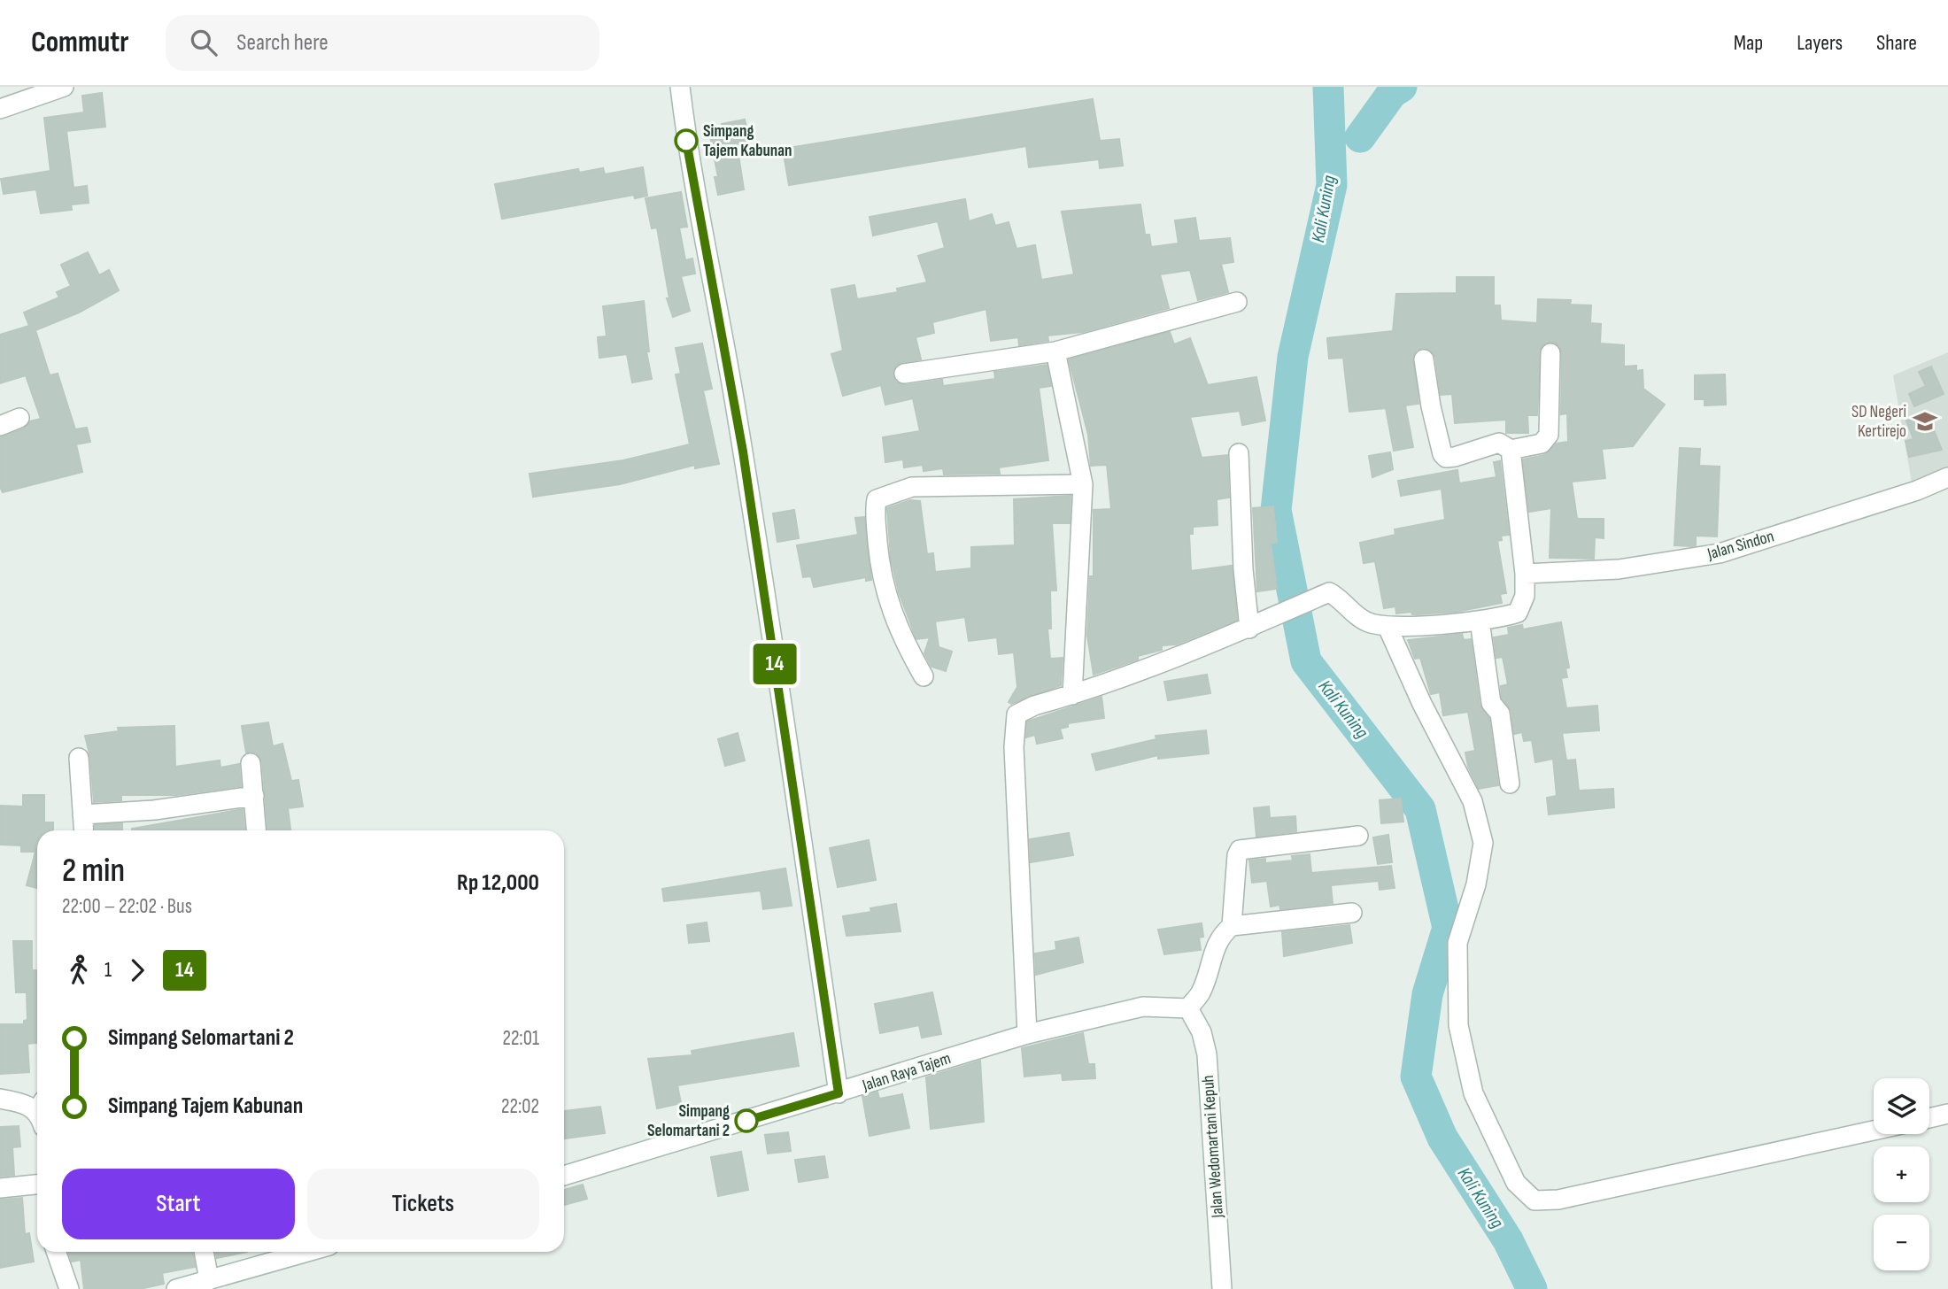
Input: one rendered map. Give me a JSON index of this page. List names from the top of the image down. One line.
{"streets":{"street":["Jalan Sindon","Jalan Raya Tajem","Jalan Wedomartani Kepuh"]},"crossings":[["Jalan Raya Tajem","Jalan Wedomartani Kepuh"]],"water":["Kali Kuning"],"places":{"other":["Simpang Tajem Kabunan","Simpang Selomartani 2"],"school or university":["SD Negeri Kertirejo"]},"lines":["bus line 14"],"page":{"header":"Commutr","search":"Search here","nav":["Map","Layers","Share"],"on_map":"14","heading":["2 min","22:00 – 22:02 · Bus","Rp 12,000"],"legs":["1","14"],"list":[{"name":"Simpang Selomartani 2","value":"22:01"},{"name":"Simpang Tajem Kabunan","value":"22:02"}],"map_buttons":["+","−"],"buttons":["Start","Tickets"]}}
